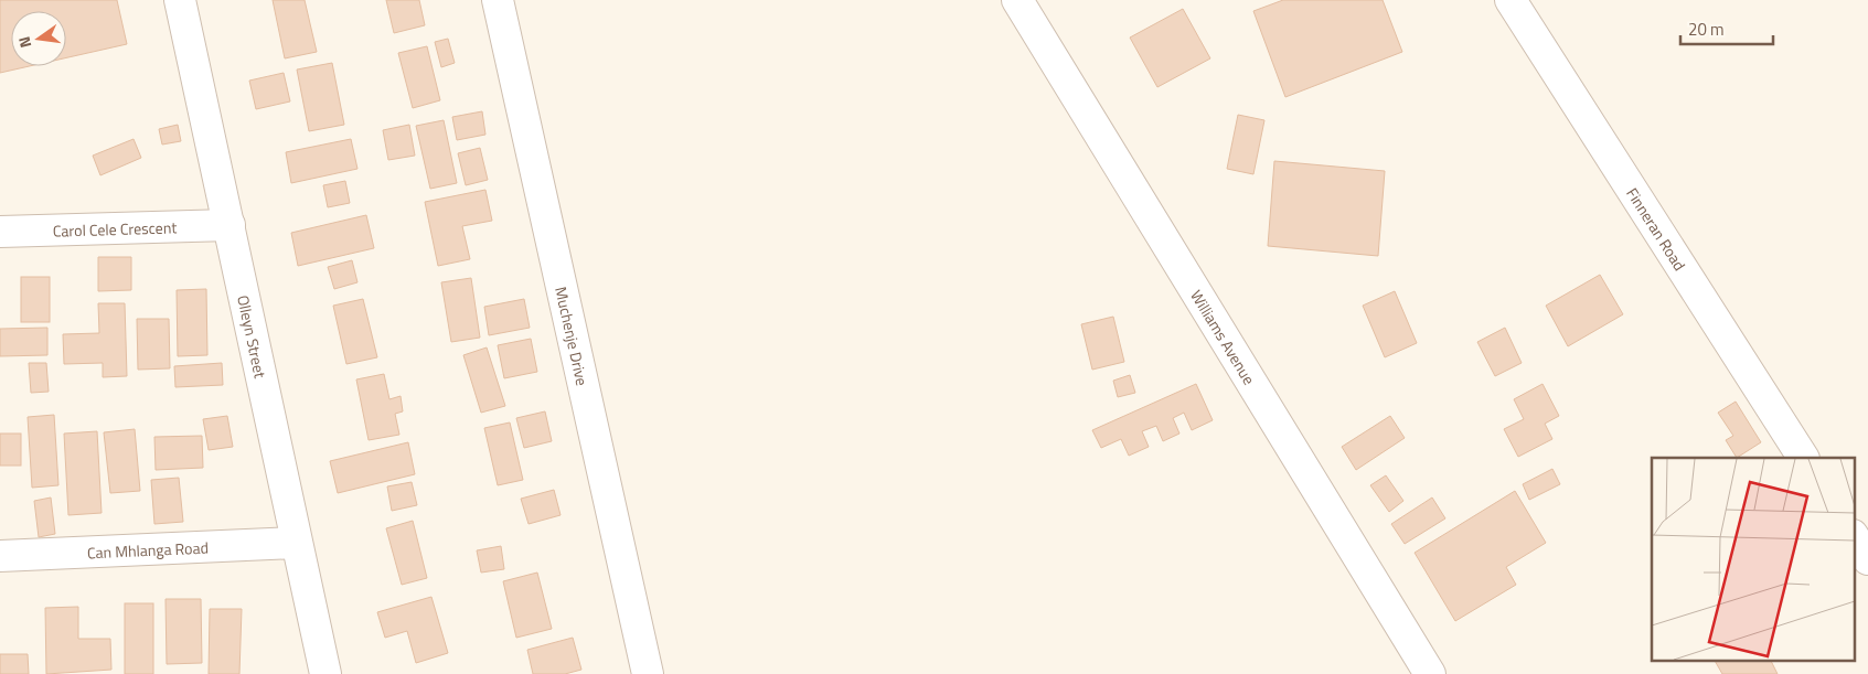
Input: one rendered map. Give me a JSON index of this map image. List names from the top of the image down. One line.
{"streets":{"street":["Carol Cele Crescent","Finneran Road","Olleyn Street","Muchenje Drive","Williams Avenue","Can Mhlanga Road"]},"crossings":[["Carol Cele Crescent","Olleyn Street"],["Olleyn Street","Can Mhlanga Road"]],"scale_bar":"20 m","north":"left"}
